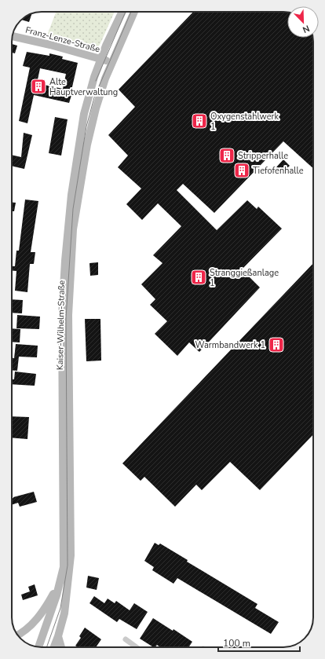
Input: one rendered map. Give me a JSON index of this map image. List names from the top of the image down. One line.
{"streets":{"main road":["Franz-Lenze-Straße","Kaiser-Wilhelm-Straße"]},"crossings":[["Franz-Lenze-Straße","Kaiser-Wilhelm-Straße"]],"places":{"building":["Alte Hauptverwaltung","Oxygenstahlwerk 1","Stripperhalle","Tiefofenhalle","Stranggießanlage 1","Warmbandwerk 1"]},"scale_bar":"100 m","north":"bottom right"}
